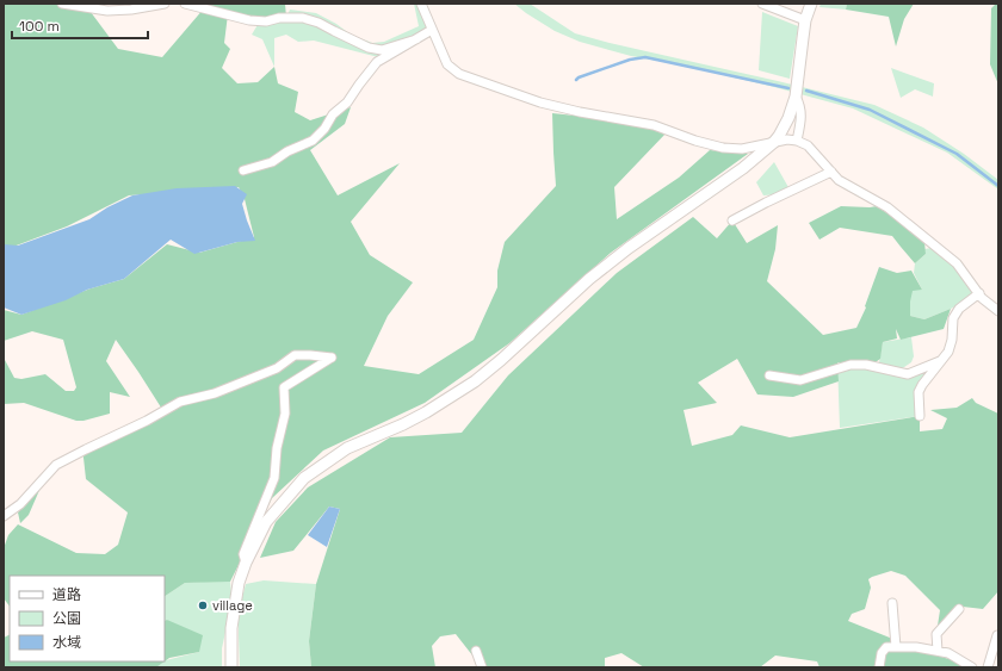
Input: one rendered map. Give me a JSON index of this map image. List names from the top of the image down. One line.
{"places":["village"],"legend":["道路","公園","水域"],"scale_bar":"100 m"}
